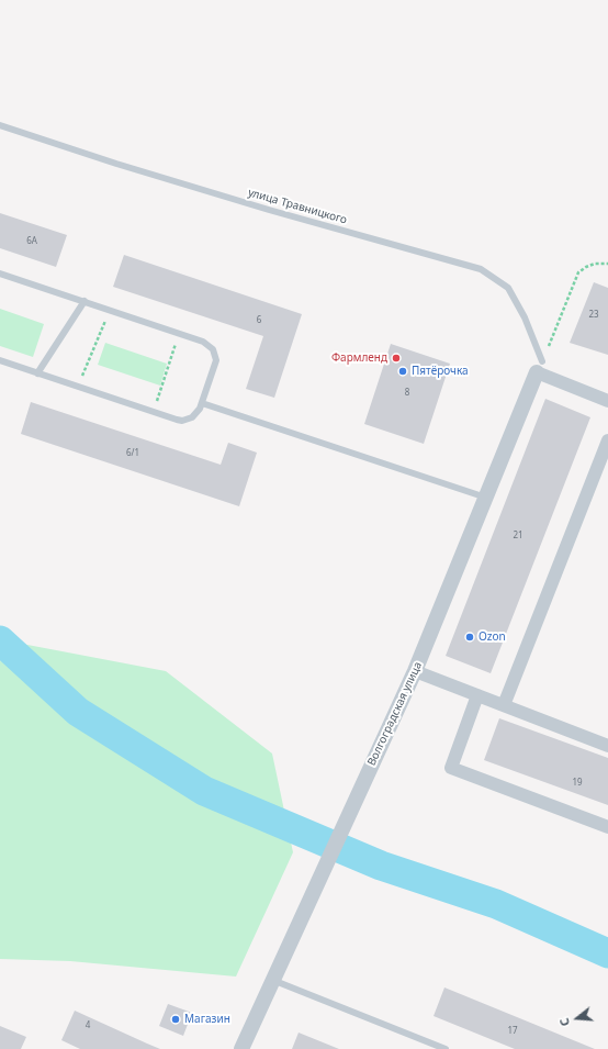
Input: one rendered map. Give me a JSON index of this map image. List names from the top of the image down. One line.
{"streets":{"street":["Волгоградская улица"],"lane":["улица Травницкого"]},"crossings":[["улица Травницкого","Волгоградская улица"]],"places":["Фармленд","Пятёрочка","Ozon","Магазин"],"house_numbers":["6А","23","6","8","6/1","21","19","4","17"],"north":"left"}
